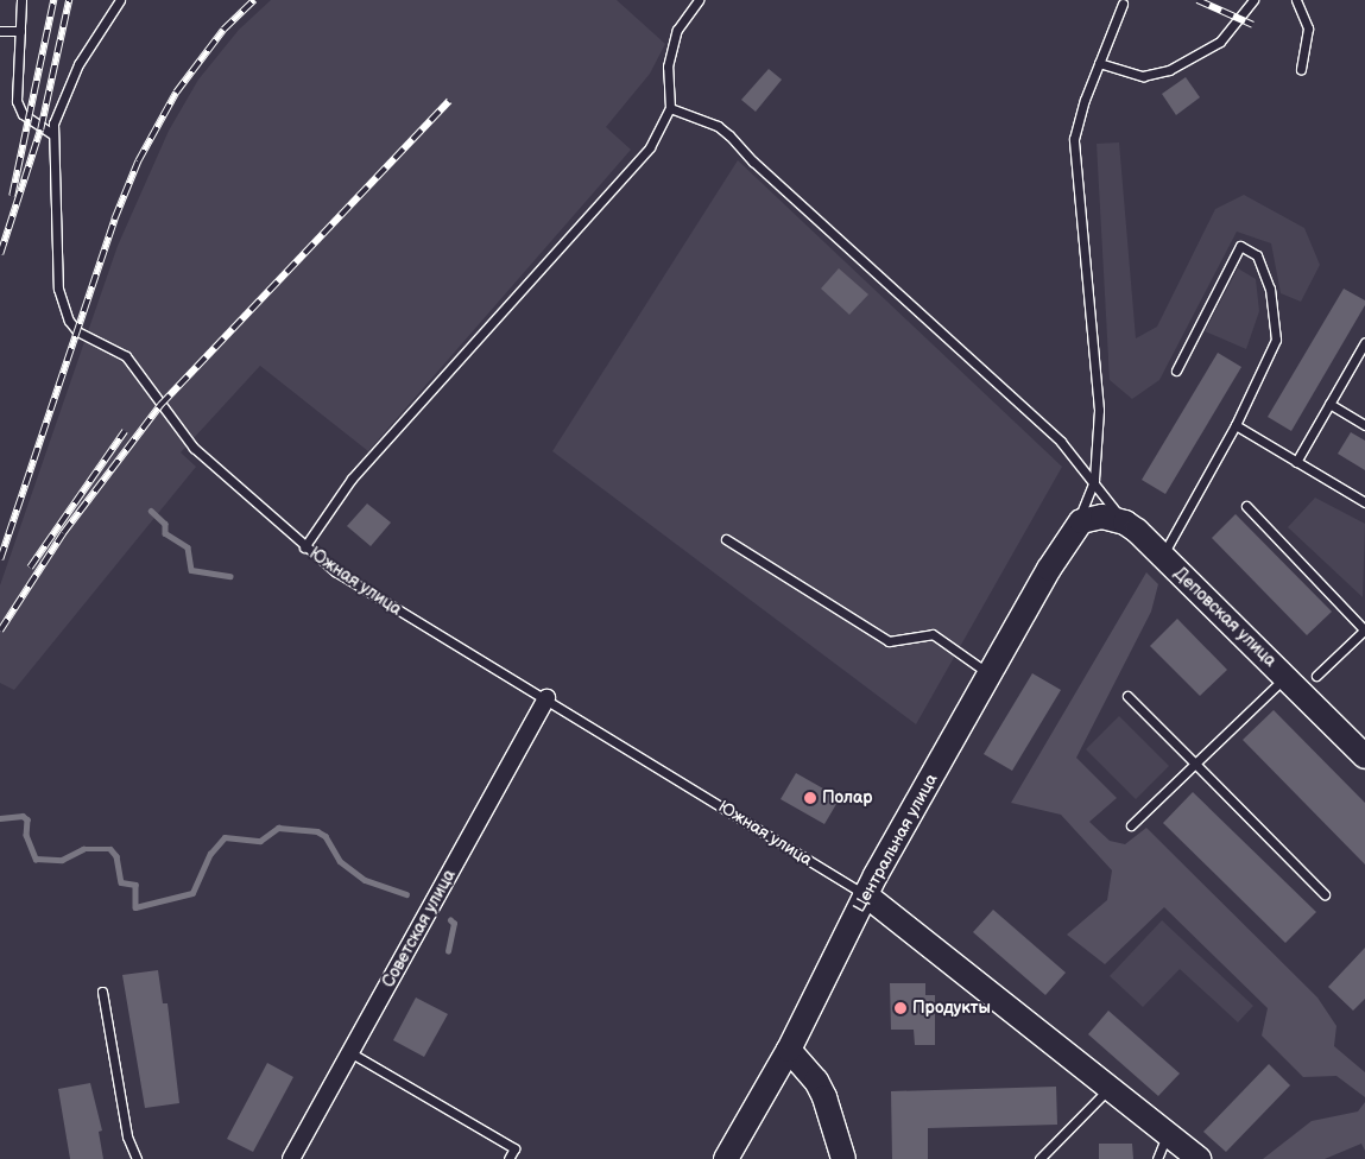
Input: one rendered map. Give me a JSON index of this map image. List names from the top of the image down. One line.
{"streets":{"street":["Южная улица","Деповская улица","Центральная улица","Советская улица"]},"crossings":[["Южная улица","Центральная улица"],["Южная улица","Советская улица"]],"places":["Полар","Продукты"]}
